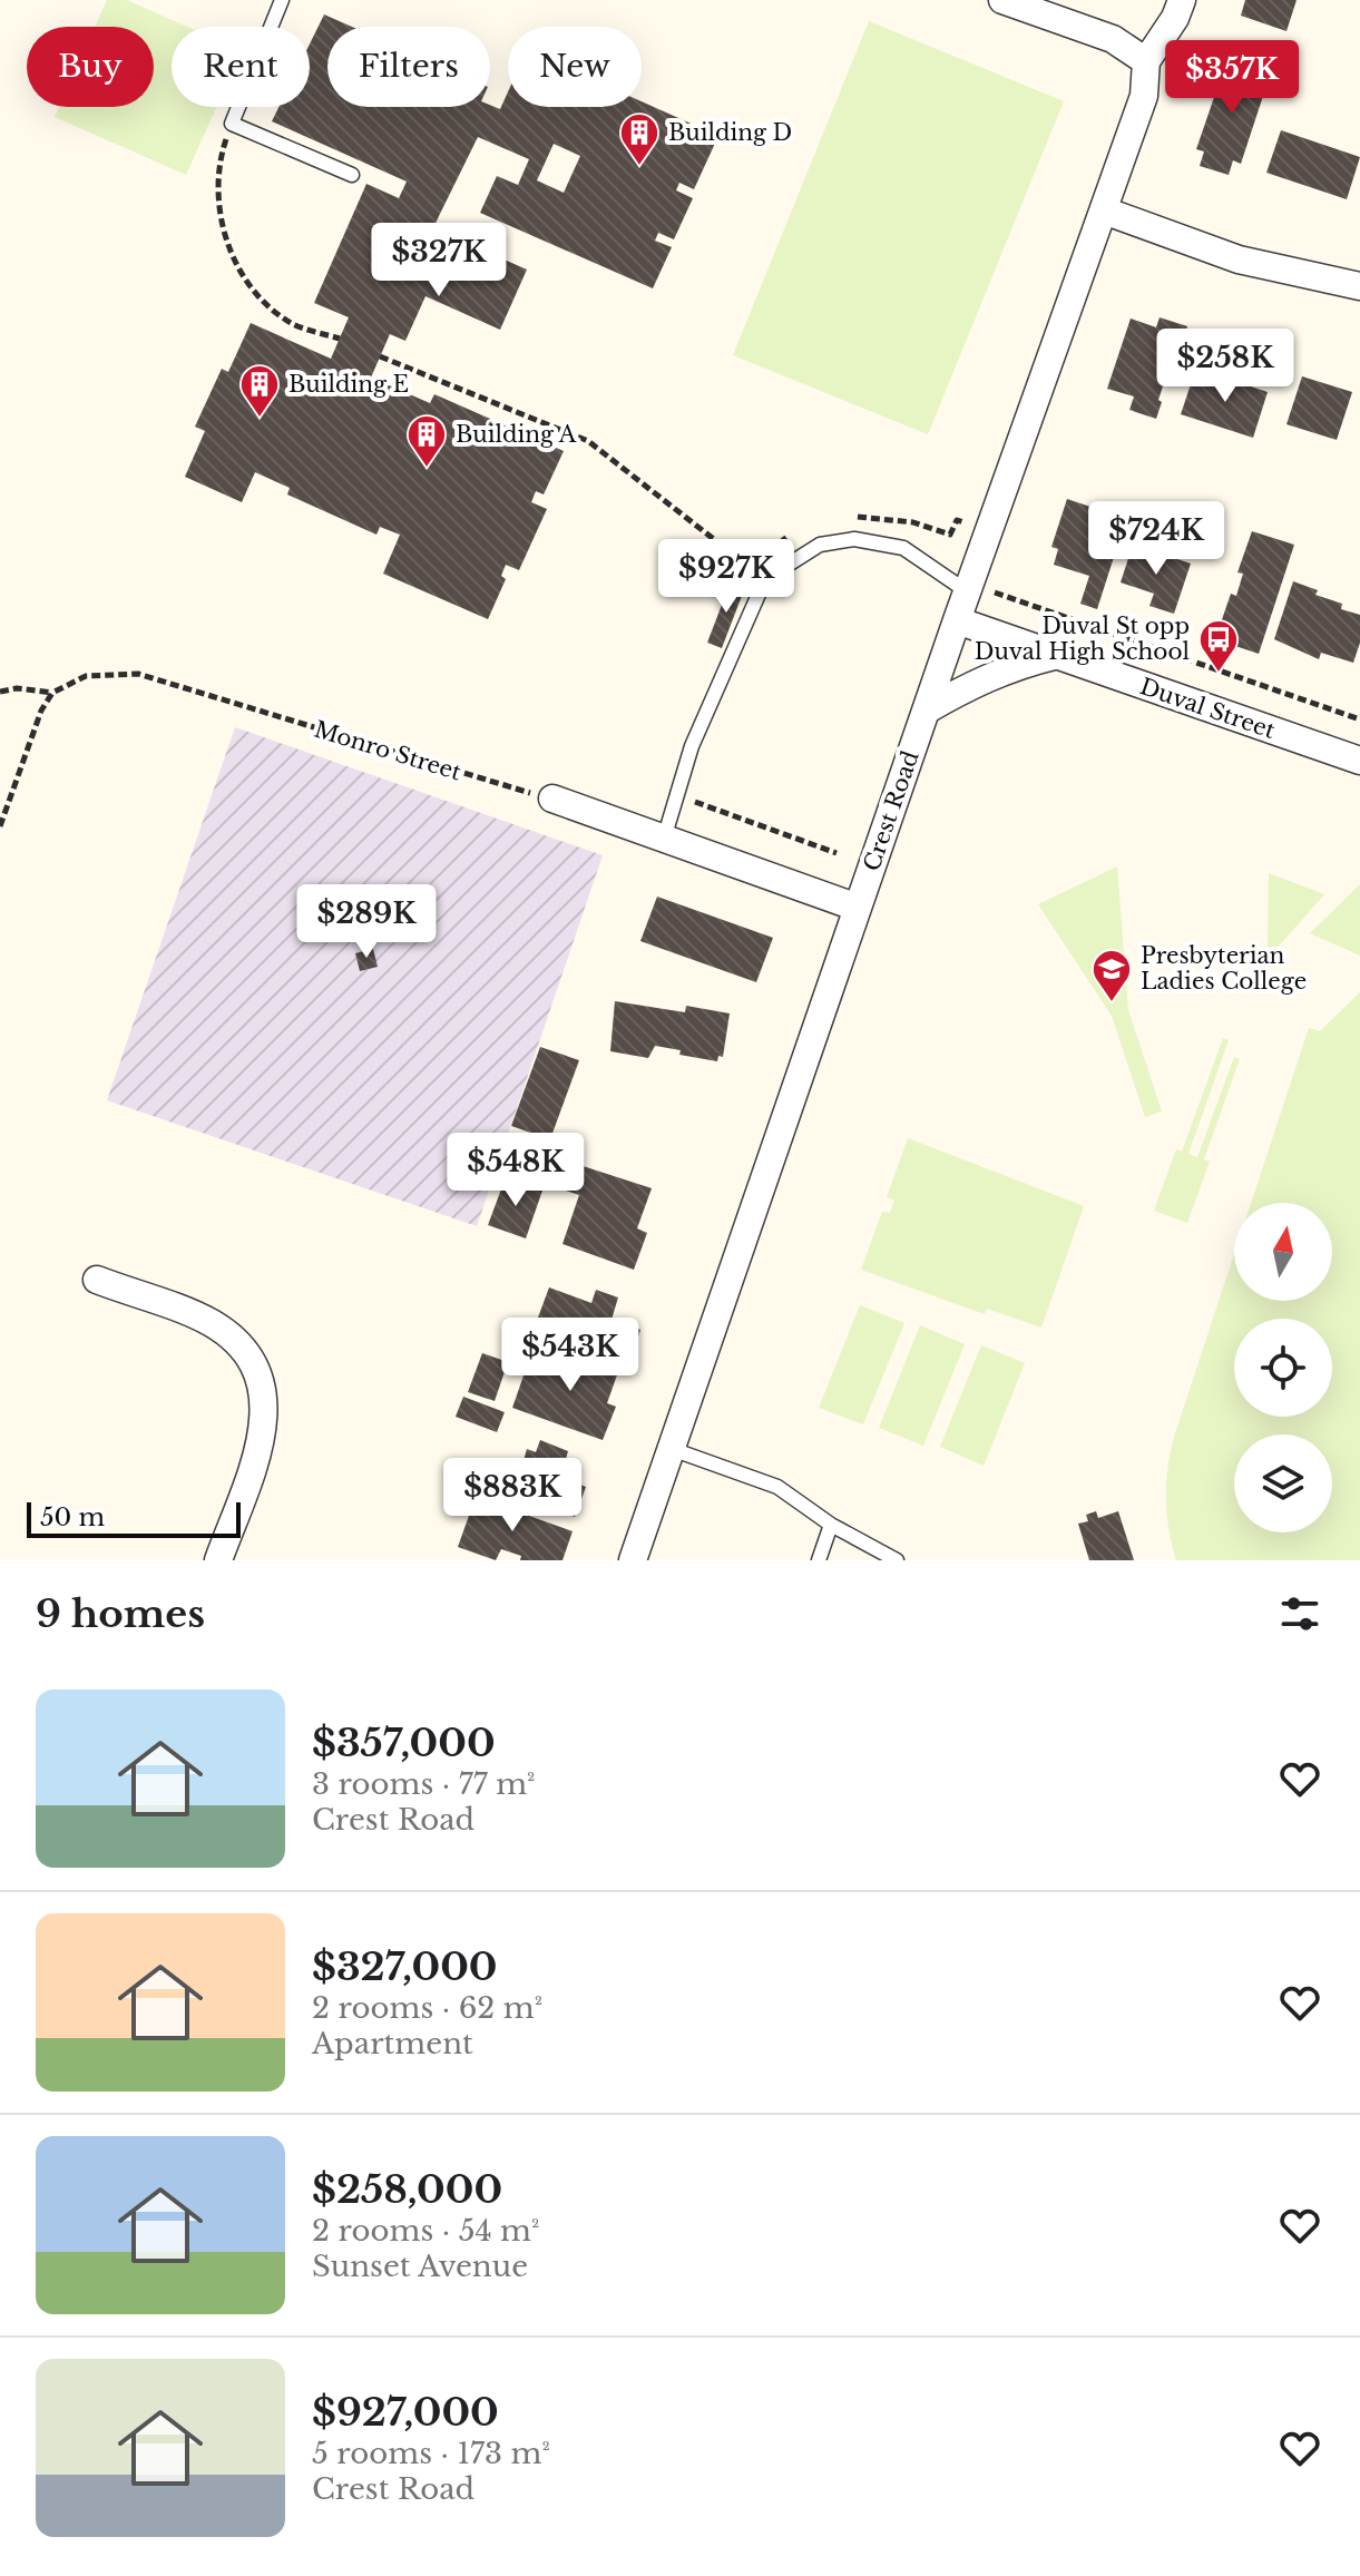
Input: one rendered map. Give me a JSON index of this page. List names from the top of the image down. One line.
{"streets":{"street":["Duval Street","Crest Road"],"path":["Monro Street"]},"crossings":[["Duval Street","Crest Road"]],"places":{"building":["Building D","Building E","Building A"],"bus stop":["Duval St opp Duval High School"],"school or university":["Presbyterian Ladies College"]},"scale_bar":"50 m","north":"top","page":{"chip":["Buy","Rent","Filters","New"],"price":["$357K","$327K","$258K","$724K","$927K","$289K","$548K","$543K","$883K"],"scale":"50 m","heading":"9 homes","list":[{"name":"$357,000","note":"3 rooms · 77 m² · Crest Road"},{"name":"$327,000","note":"2 rooms · 62 m² · Apartment"},{"name":"$258,000","note":"2 rooms · 54 m² · Sunset Avenue"},{"name":"$927,000","note":"5 rooms · 173 m² · Crest Road"}]}}
